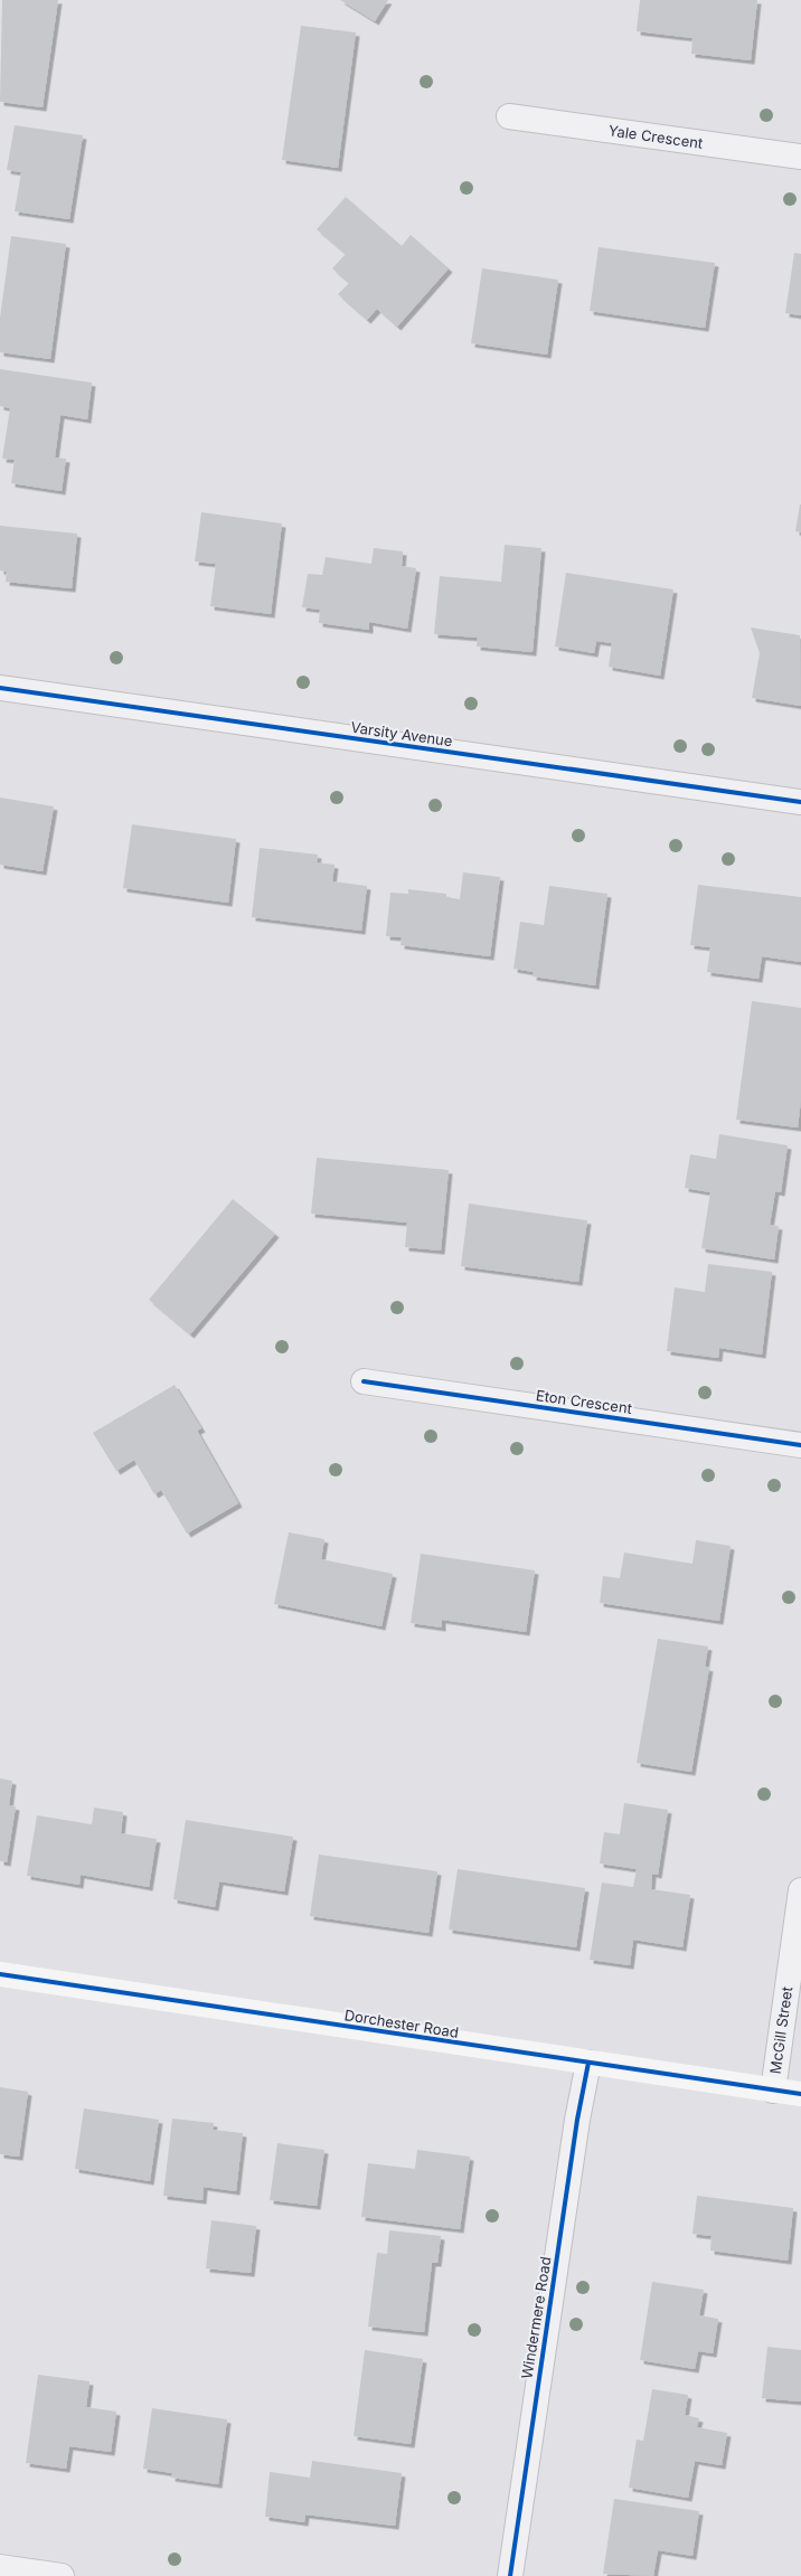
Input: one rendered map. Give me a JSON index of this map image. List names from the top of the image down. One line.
{"streets":{"main road":["Dorchester Road"],"street":["Yale Crescent","Varsity Avenue","Eton Crescent","McGill Street","Windermere Road"]},"crossings":[["Dorchester Road","McGill Street"],["Dorchester Road","Windermere Road"]]}
